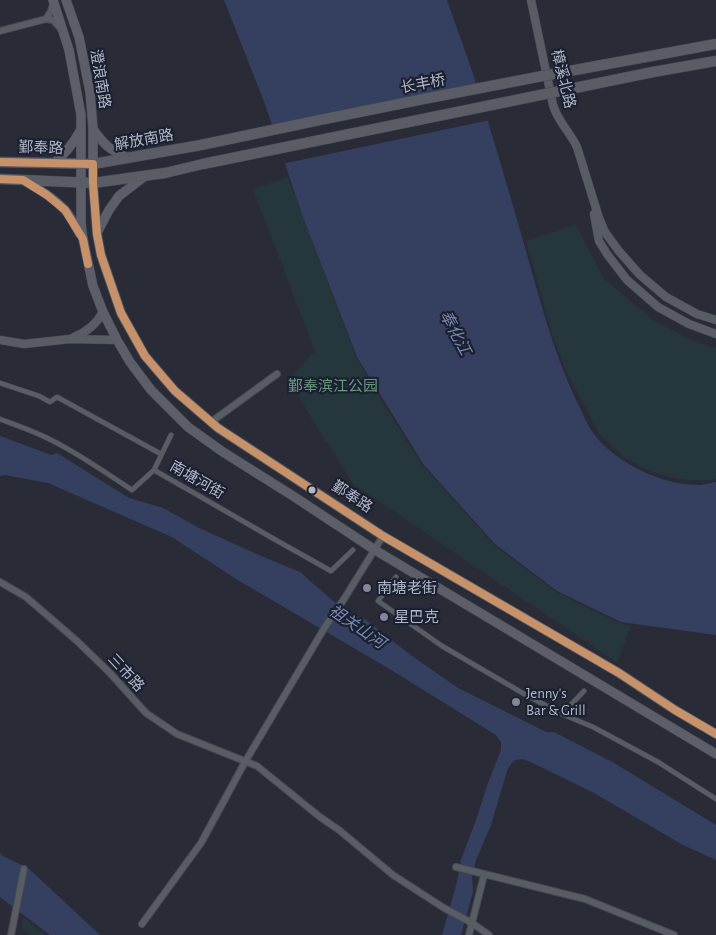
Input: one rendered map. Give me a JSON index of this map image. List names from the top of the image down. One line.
{"streets":{"main road":["澄浪南路","长丰桥","解放南路","鄞奉路"],"street":["樟溪北路","南塘河街","三市路"]},"crossings":[["澄浪南路","解放南路"],["澄浪南路","鄞奉路"],["长丰桥","解放南路"],["解放南路","鄞奉路"]],"water":["奉化江","祖关山河"],"parks":["鄞奉滨江公园"],"places":["南塘老街","星巴克","Jenny's Bar & Grill"]}
